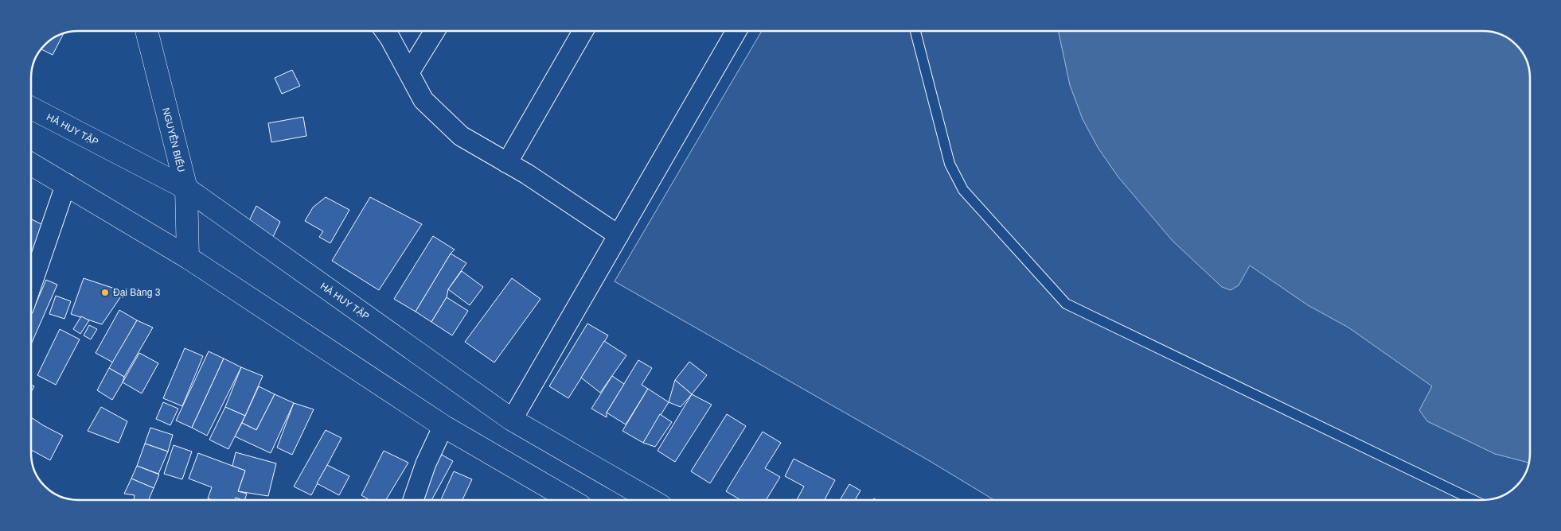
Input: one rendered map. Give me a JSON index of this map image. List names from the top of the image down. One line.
{"streets":{"main road":["HÀ HUY TẬP","NGUYỄN BIỂU"]},"crossings":[["HÀ HUY TẬP","NGUYỄN BIỂU"]],"places":["Đại Bàng 3"]}
